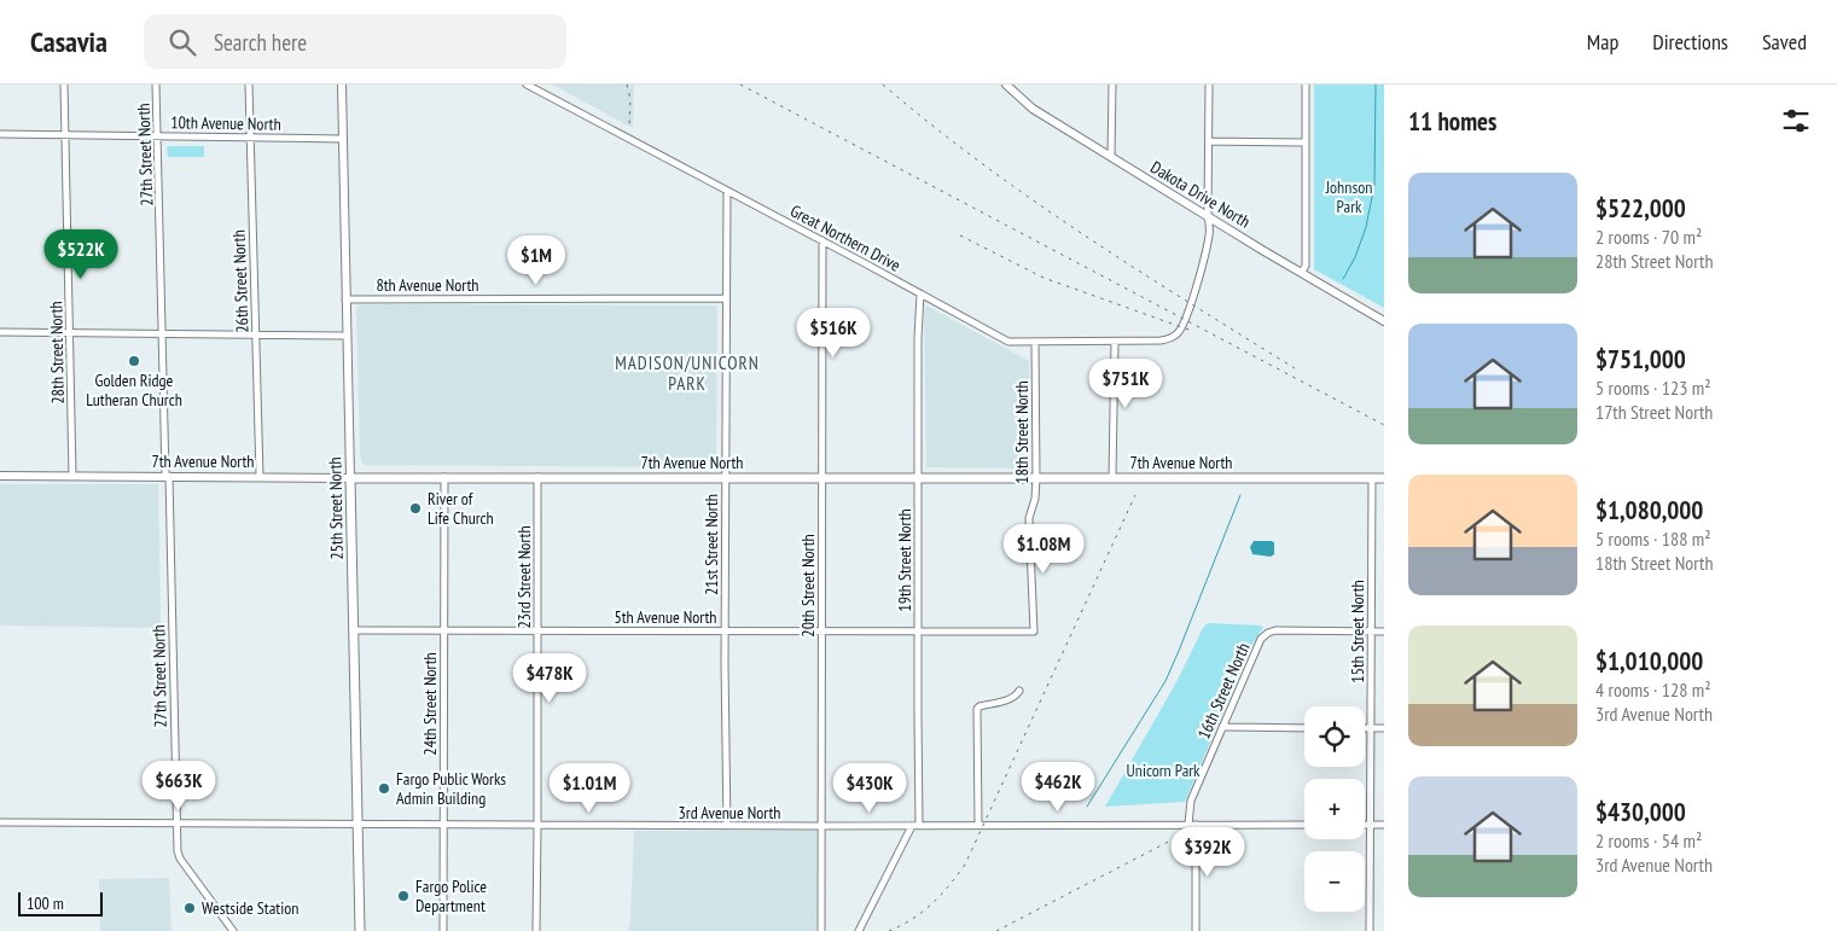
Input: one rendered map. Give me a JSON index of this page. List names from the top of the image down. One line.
{"streets":{"main road":["7th Avenue North","25th Street North"],"street":["10th Avenue North","27th Street North","Dakota Drive North","Great Northern Drive","26th Street North","8th Avenue North","28th Street North","18th Street North","21st Street North","19th Street North","23rd Street North","20th Street North","5th Avenue North","15th Street North","16th Street North","24th Street North","3rd Avenue North"]},"crossings":[["10th Avenue North","27th Street North"],["10th Avenue North","26th Street North"],["10th Avenue North","28th Street North"],["10th Avenue North","25th Street North"],["27th Street North","7th Avenue North"],["27th Street North","3rd Avenue North"],["Dakota Drive North","Great Northern Drive"],["Great Northern Drive","18th Street North"],["Great Northern Drive","21st Street North"],["Great Northern Drive","19th Street North"],["Great Northern Drive","20th Street North"],["26th Street North","7th Avenue North"],["8th Avenue North","25th Street North"],["8th Avenue North","21st Street North"],["28th Street North","7th Avenue North"],["18th Street North","7th Avenue North"],["18th Street North","5th Avenue North"],["7th Avenue North","25th Street North"],["7th Avenue North","21st Street North"],["7th Avenue North","19th Street North"],["7th Avenue North","23rd Street North"],["7th Avenue North","20th Street North"],["7th Avenue North","15th Street North"],["7th Avenue North","24th Street North"],["25th Street North","5th Avenue North"],["25th Street North","3rd Avenue North"],["21st Street North","5th Avenue North"],["21st Street North","3rd Avenue North"],["19th Street North","5th Avenue North"],["19th Street North","3rd Avenue North"],["23rd Street North","5th Avenue North"],["23rd Street North","3rd Avenue North"],["20th Street North","5th Avenue North"],["20th Street North","3rd Avenue North"],["5th Avenue North","24th Street North"],["15th Street North","16th Street North"],["16th Street North","3rd Avenue North"],["24th Street North","3rd Avenue North"]],"districts":["MADISON/UNICORN PARK"],"parks":["Johnson Park","Unicorn Park"],"places":["Golden Ridge Lutheran Church","River of Life Church","Fargo Public Works Admin Building","Fargo Police Department","Westside Station"],"scale_bar":"100 m","page":{"header":"Casavia","search":"Search here","nav":["Map","Directions","Saved"],"heading":"11 homes","list":[{"name":"$522,000","note":"2 rooms · 70 m² · 28th Street North"},{"name":"$751,000","note":"5 rooms · 123 m² · 17th Street North"},{"name":"$1,080,000","note":"5 rooms · 188 m² · 18th Street North"},{"name":"$1,010,000","note":"4 rooms · 128 m² · 3rd Avenue North"},{"name":"$430,000","note":"2 rooms · 54 m² · 3rd Avenue North"}],"price":["$522K","$1M","$516K","$751K","$1.08M","$478K","$663K","$462K","$1.01M","$430K","$392K"],"map_buttons":["+","−"],"scale":"100 m"}}
